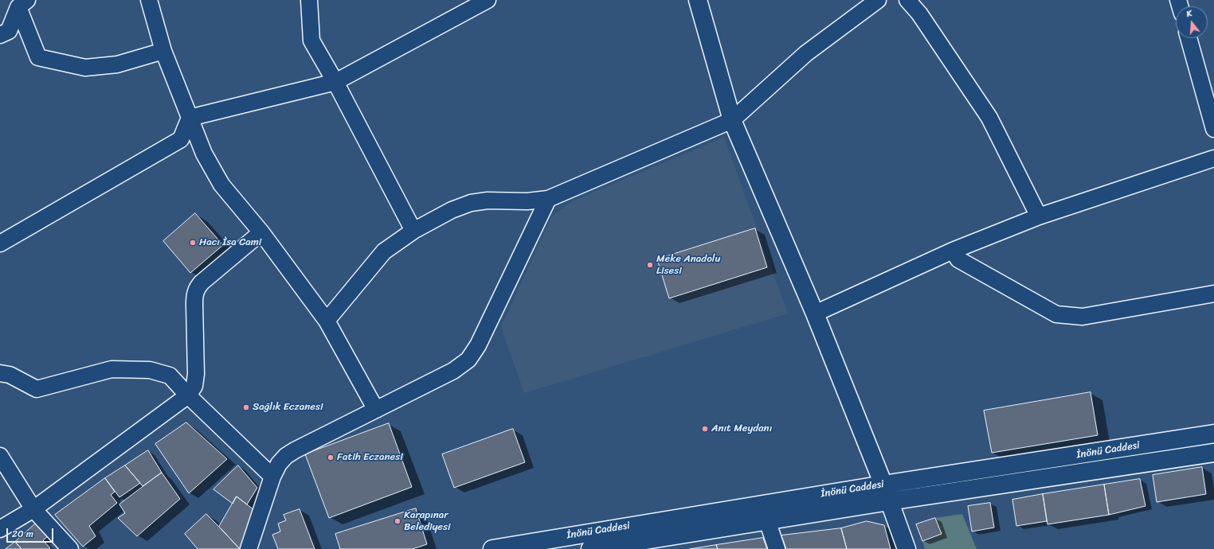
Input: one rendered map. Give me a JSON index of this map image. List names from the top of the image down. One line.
{"streets":{"main road":["İnönü Caddesi"]},"places":["Hacı İsa Cami","Meke Anadolu Lisesi","Sağlık Eczanesi","Anıt Meydanı","Fatih Eczanesi","Karapınar Belediyesi"],"scale_bar":"20 m","north":"top"}
